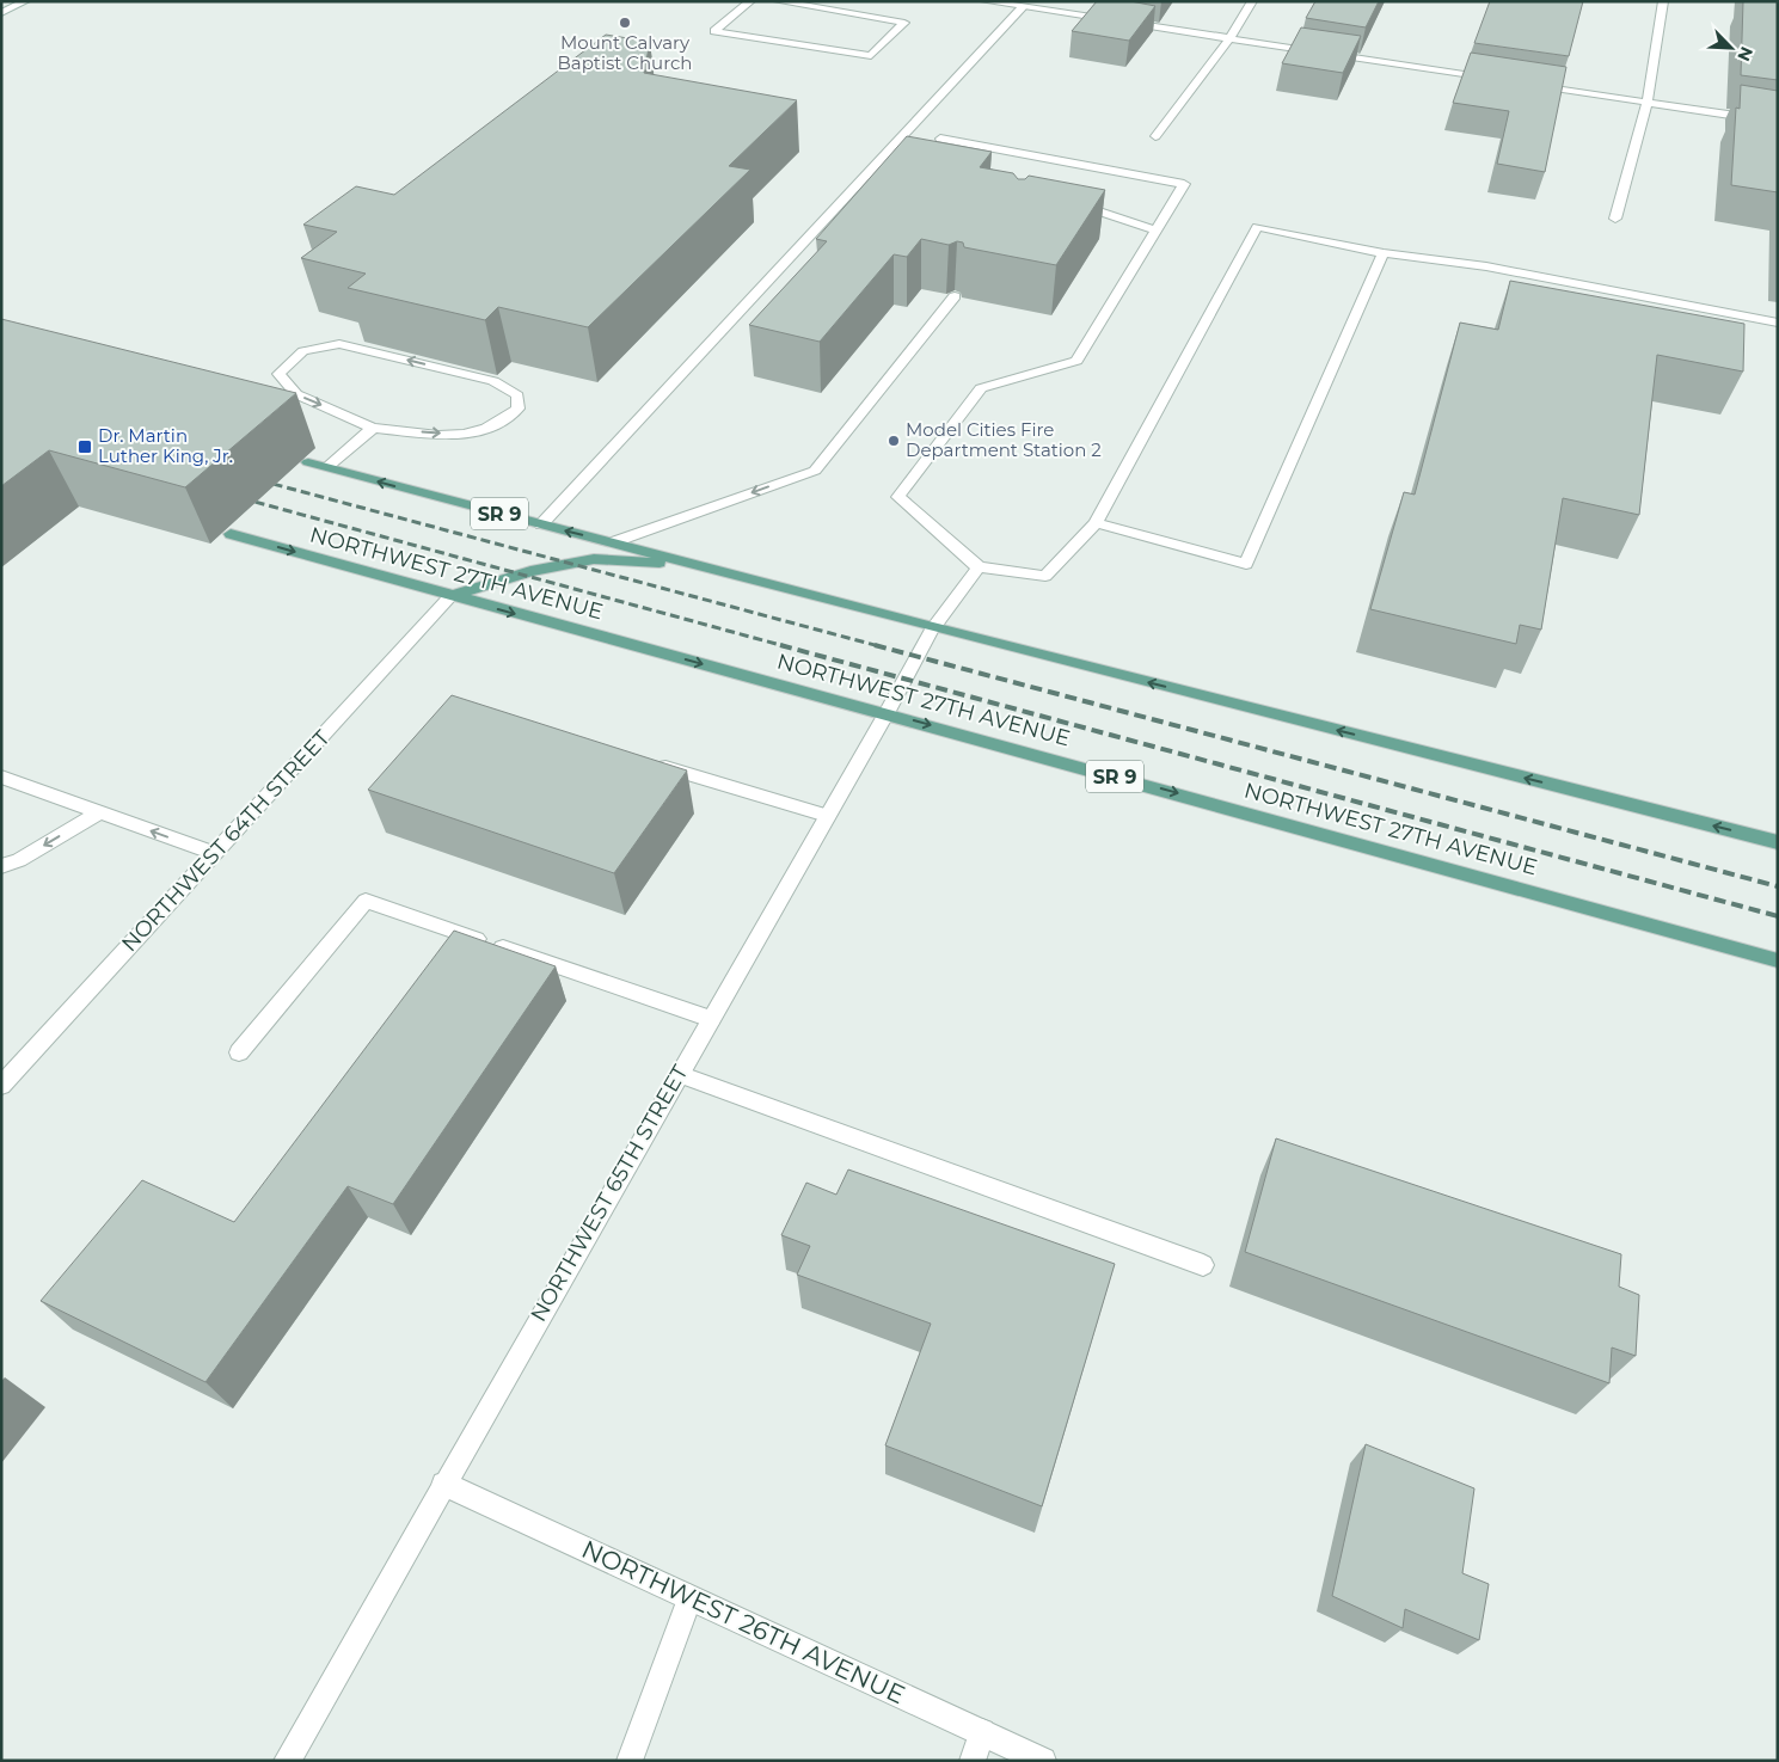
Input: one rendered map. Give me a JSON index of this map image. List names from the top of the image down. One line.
{"streets":{"main road":["SR 9","NORTHWEST 27TH AVENUE"],"street":["NORTHWEST 64TH STREET","NORTHWEST 65TH STREET","NORTHWEST 26TH AVENUE"]},"crossings":[["SR 9","NORTHWEST 65TH STREET"],["NORTHWEST 27TH AVENUE","NORTHWEST 64TH STREET"],["NORTHWEST 27TH AVENUE","NORTHWEST 65TH STREET"],["NORTHWEST 65TH STREET","NORTHWEST 26TH AVENUE"]],"places":{"other":["Mount Calvary Baptist Church","Model Cities Fire Department Station 2"],"transit":["Dr. Martin Luther King, Jr."]},"north":"bottom right"}
